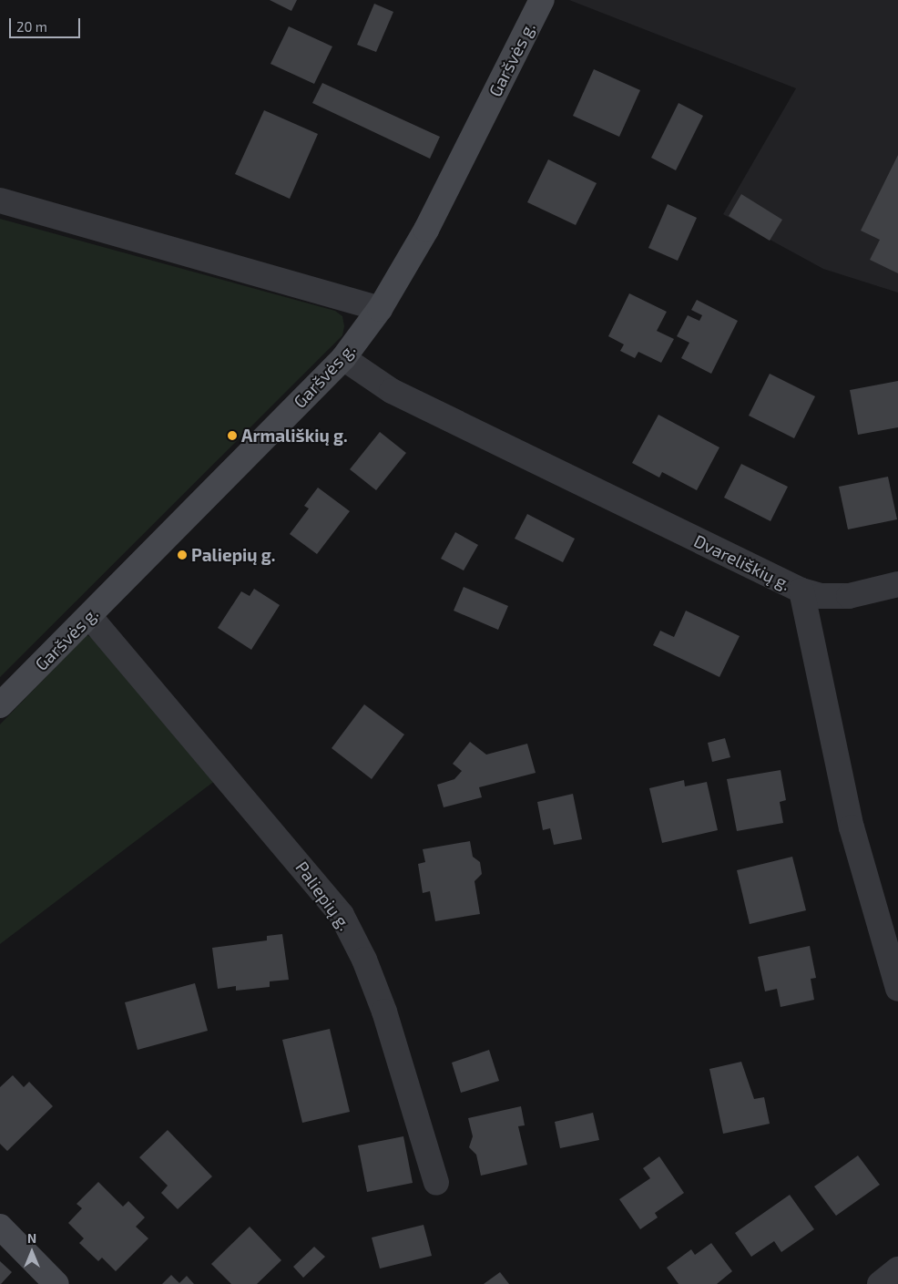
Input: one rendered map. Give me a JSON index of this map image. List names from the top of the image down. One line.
{"streets":{"main road":["Garšvės g."],"street":["Dvareliškių g.","Paliepių g."]},"crossings":[["Garšvės g.","Dvareliškių g."],["Garšvės g.","Paliepių g."]],"places":["Armališkių g.","Paliepių g."],"scale_bar":"20 m","north":"top"}
